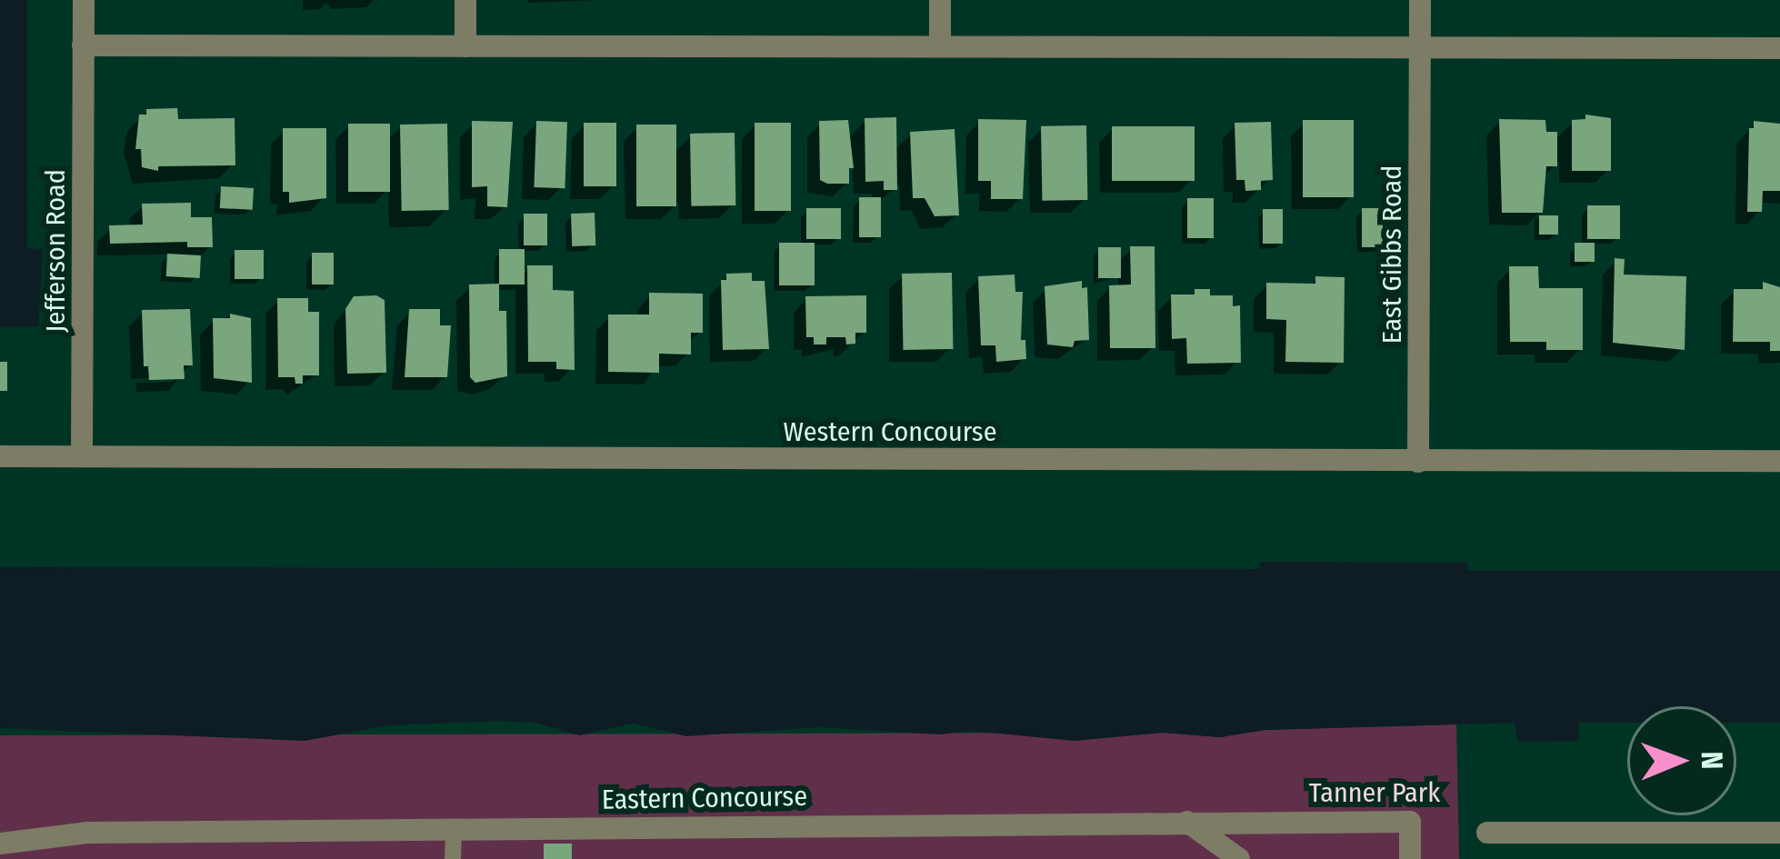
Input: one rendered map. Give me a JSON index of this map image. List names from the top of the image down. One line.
{"streets":{"street":["Jefferson Road","East Gibbs Road","Western Concourse","Eastern Concourse"]},"crossings":[["Jefferson Road","Western Concourse"],["East Gibbs Road","Western Concourse"]],"parks":["Tanner Park"],"north":"right"}
